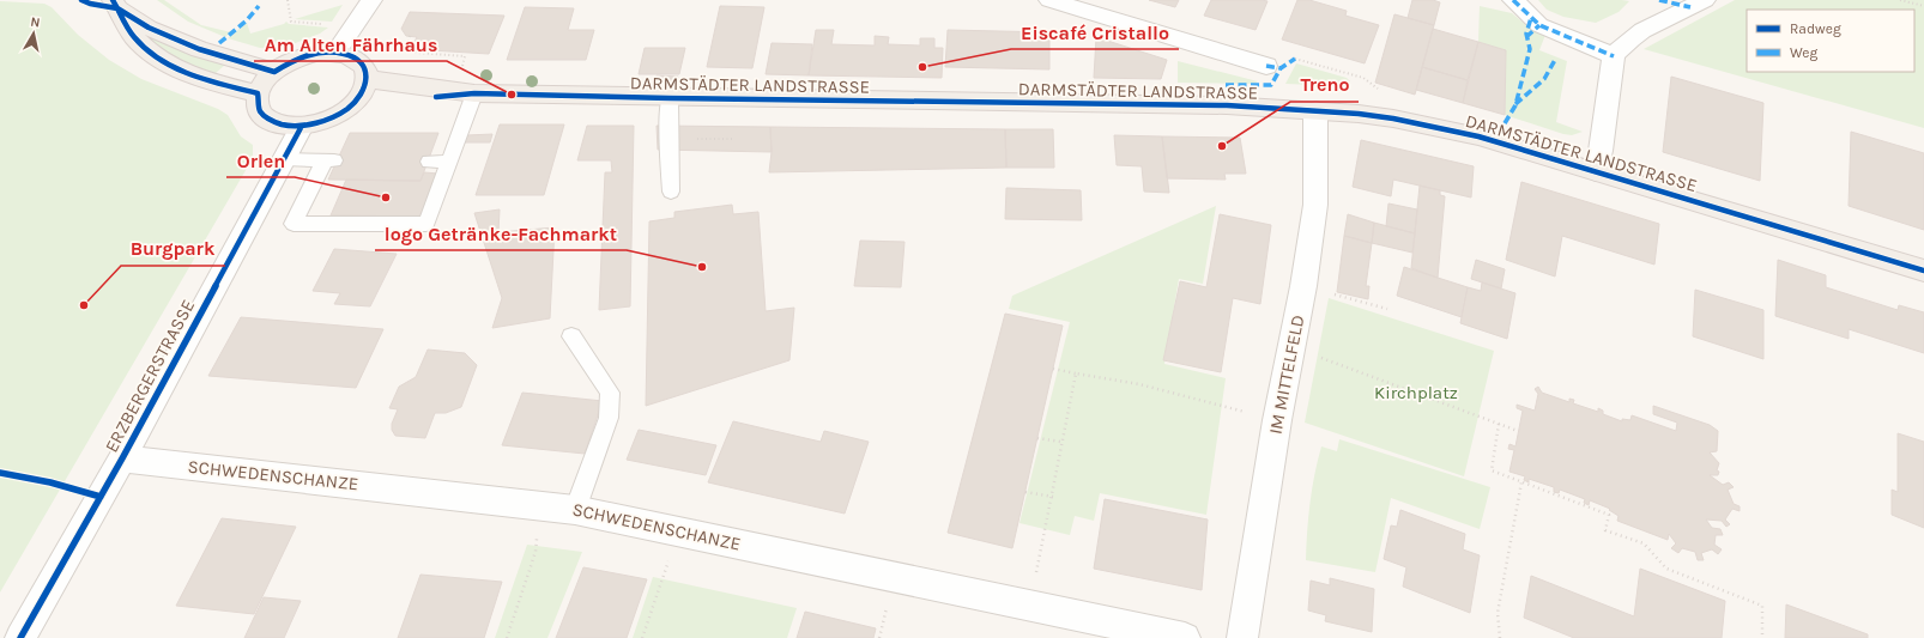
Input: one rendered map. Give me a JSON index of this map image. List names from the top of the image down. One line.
{"streets":{"main road":["DARMSTÄDTER LANDSTRASSE"],"street":["IM MITTELFELD","ERZBERGERSTRASSE","SCHWEDENSCHANZE"]},"crossings":[["DARMSTÄDTER LANDSTRASSE","IM MITTELFELD"],["DARMSTÄDTER LANDSTRASSE","ERZBERGERSTRASSE"],["ERZBERGERSTRASSE","SCHWEDENSCHANZE"]],"parks":["Kirchplatz"],"places":["Eiscafé Cristallo","Am Alten Fährhaus","Treno","Orlen","logo Getränke-Fachmarkt","Burgpark"],"legend":["Radweg","Weg"],"north":"top"}
